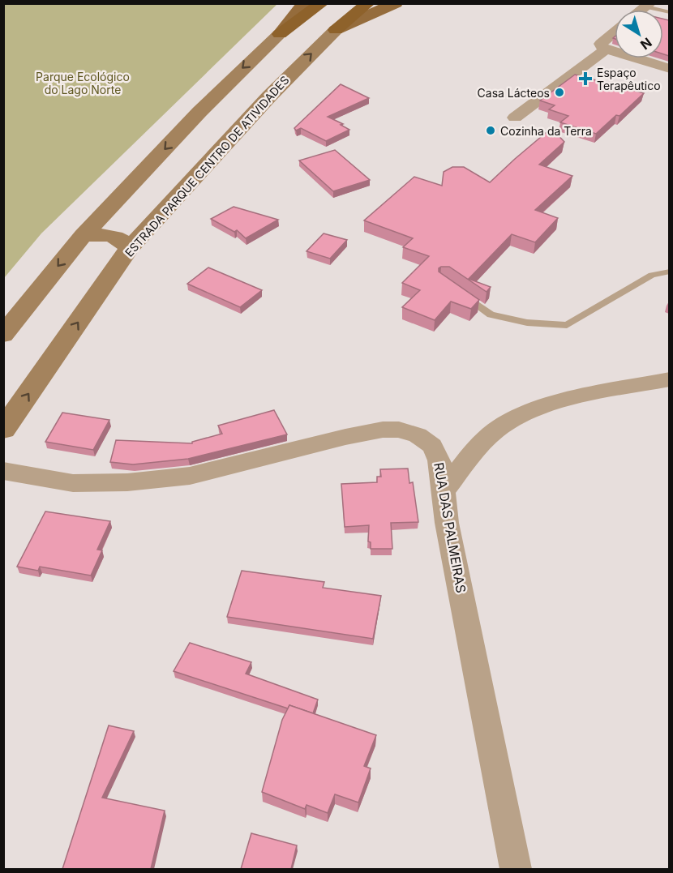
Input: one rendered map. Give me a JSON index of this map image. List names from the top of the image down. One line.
{"streets":{"main road":["ESTRADA PARQUE CENTRO DE ATIVIDADES"],"street":["RUA DAS PALMEIRAS"]},"parks":["Parque Ecológico do Lago Norte"],"places":{"health":["Espaço Terapêutico"],"other":["Casa Lácteos","Cozinha da Terra"]},"north":"bottom right"}
